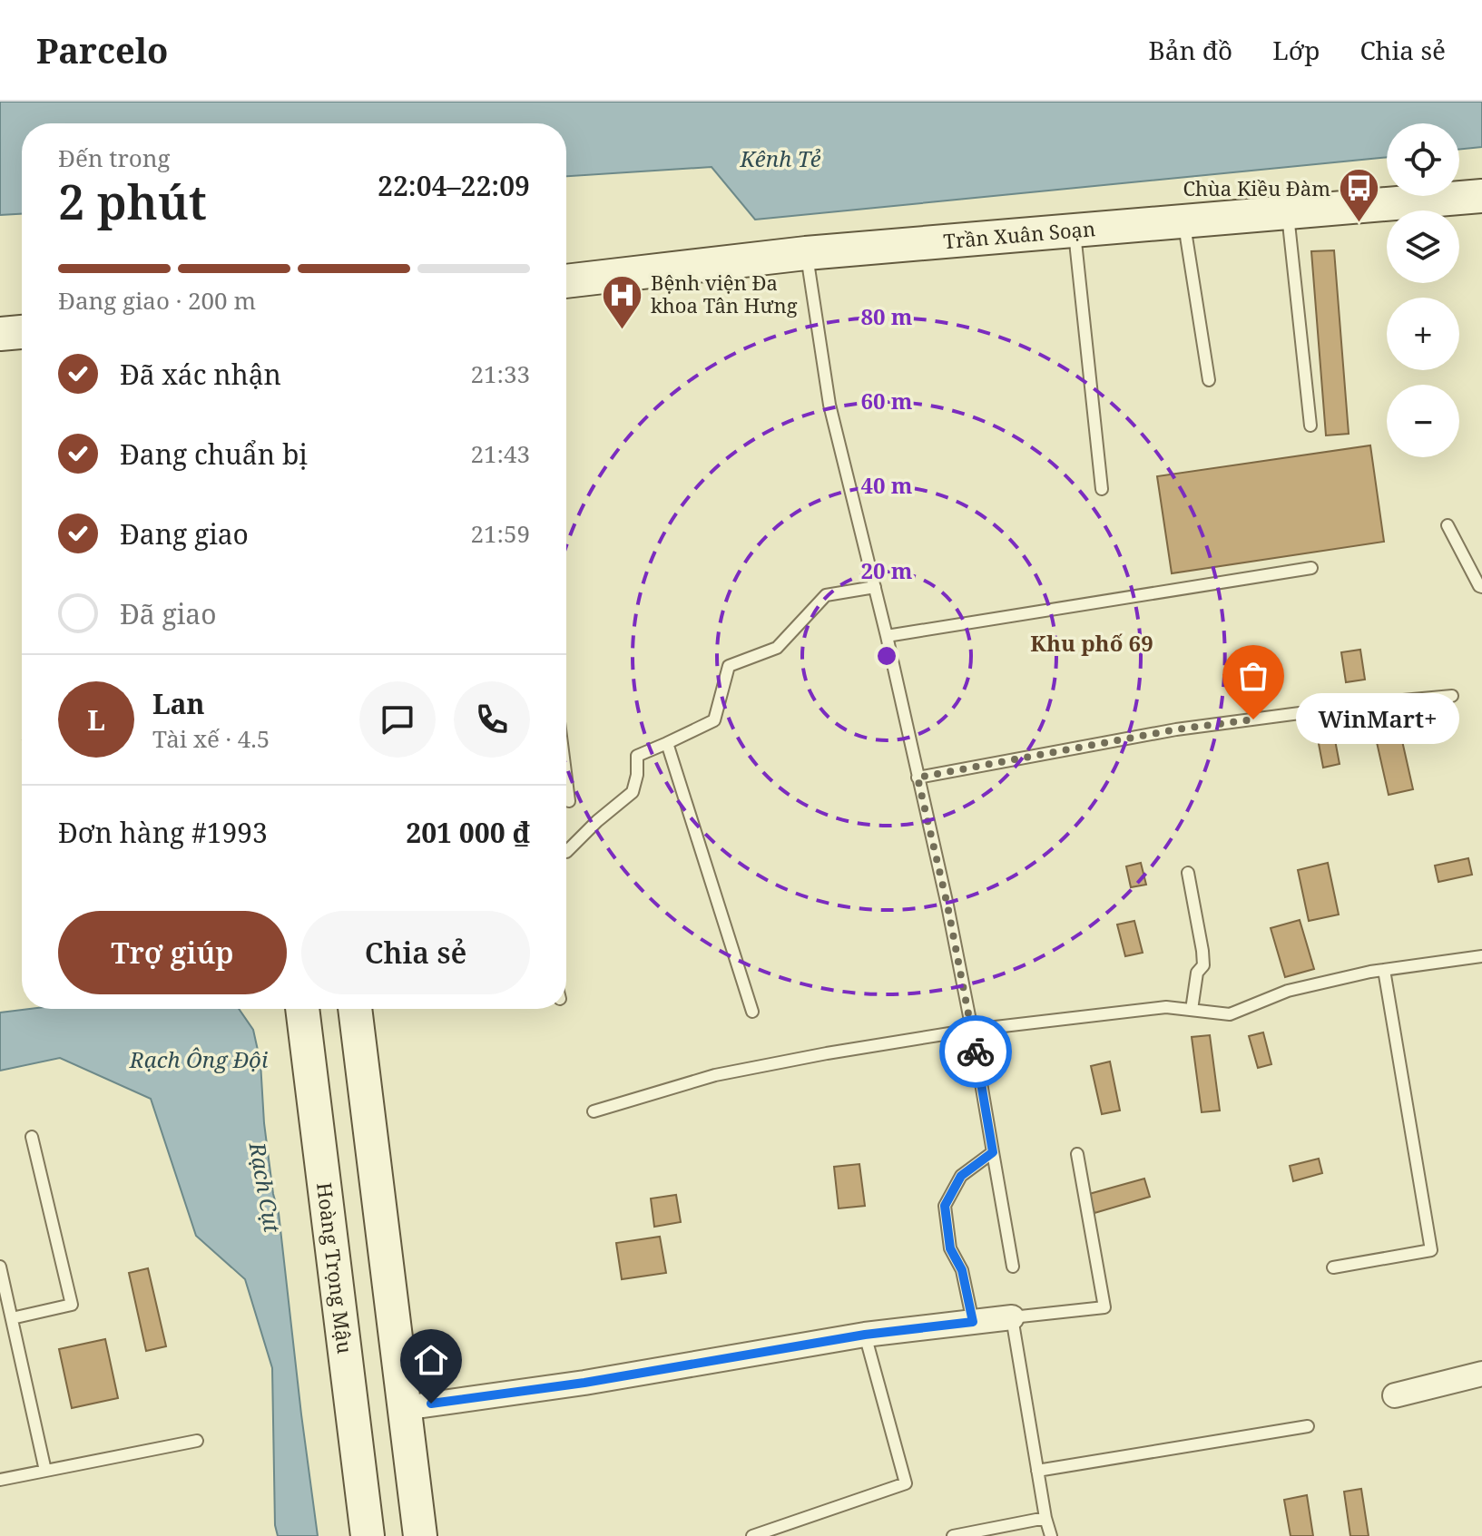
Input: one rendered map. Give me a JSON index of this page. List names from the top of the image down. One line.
{"streets":{"main road":["Trần Xuân Soạn","Hoàng Trọng Mậu"]},"districts":["Khu phố 69"],"water":["Kênh Tẻ","Rạch Ông Đội","Rạch Cụt"],"places":{"bus stop":["Chùa Kiều Đàm"],"hospital":["Bệnh viện Đa khoa Tân Hưng"],"other":["WinMart+"]},"page":{"header":"Parcelo","nav":["Bản đồ","Lớp","Chia sẻ"],"map_buttons":["+","−"],"heading":["2 phút","Đến trong","22:04–22:09"],"panel":["Lan","Tài xế · 4.5","Đơn hàng #1993","201 000 ₫"],"bar":"Đang giao · 200 m","list":[["Đã xác nhận","21:33"],["Đang chuẩn bị","21:43"],["Đang giao","21:59"],"Đã giao"],"round":"L","bubble":"WinMart+","buttons":["Trợ giúp","Chia sẻ"]},"rings":["80 m","60 m","40 m","20 m"]}
